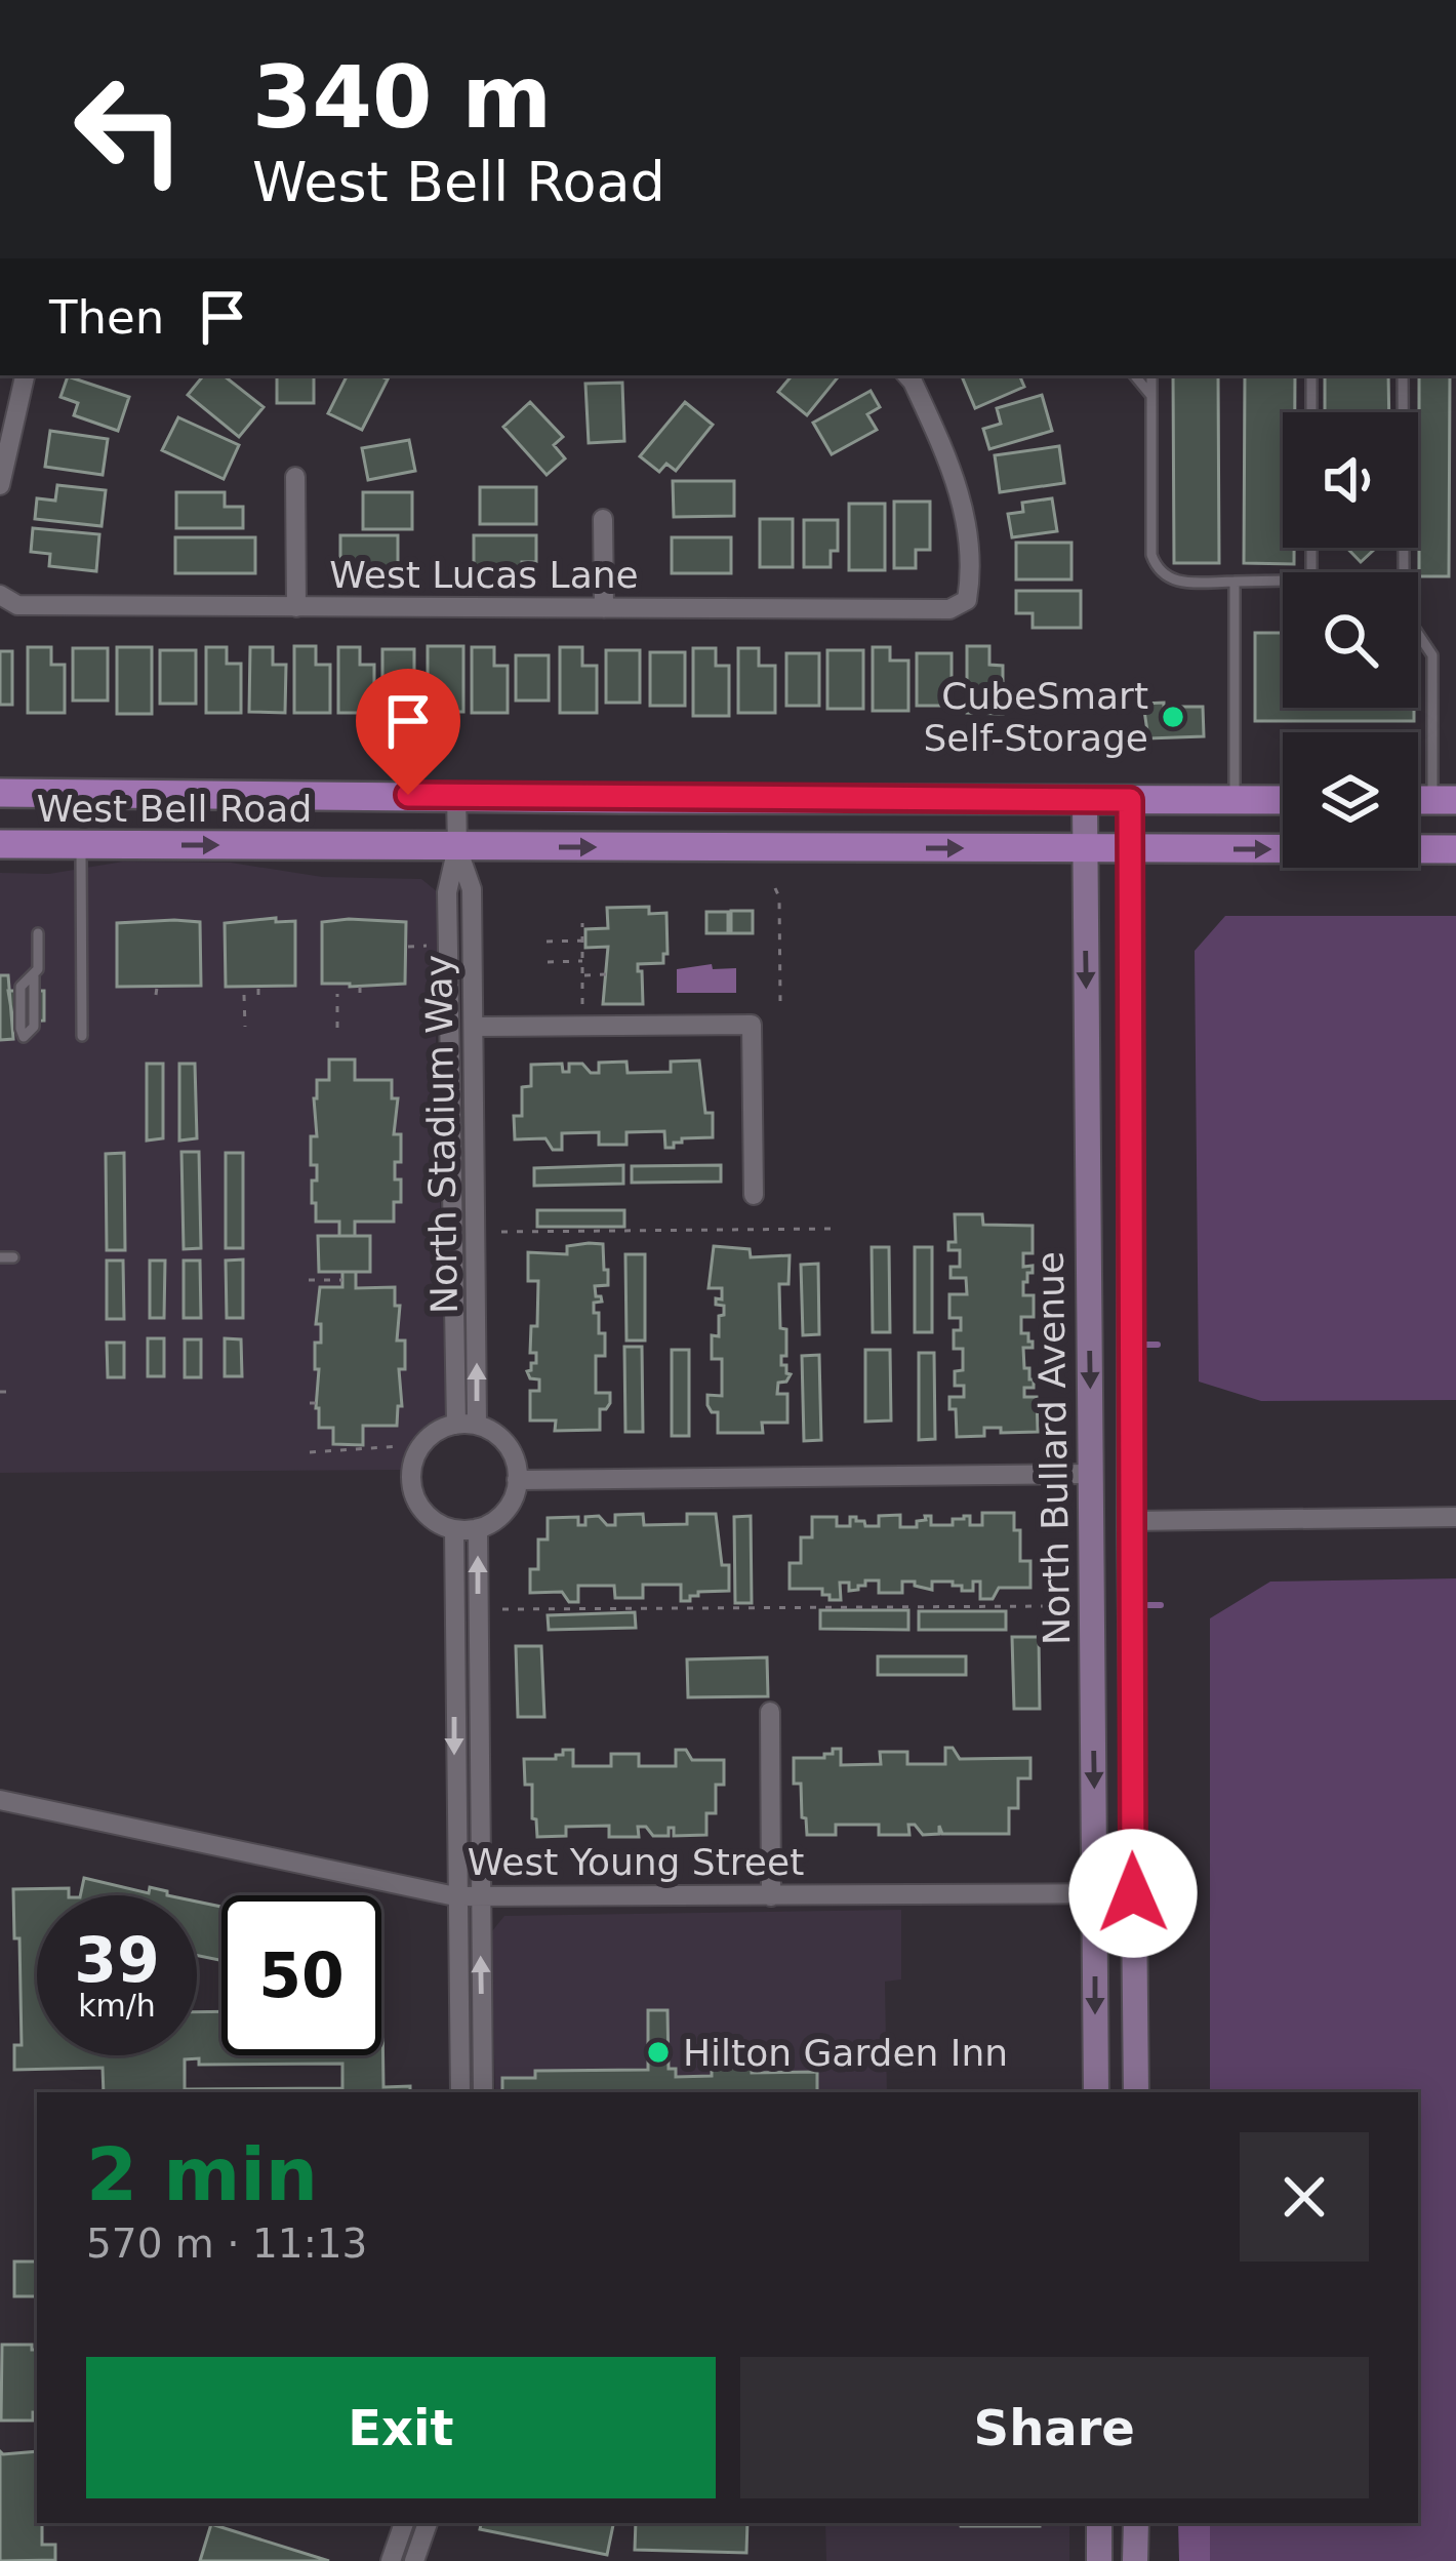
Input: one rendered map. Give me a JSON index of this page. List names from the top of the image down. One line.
{"streets":{"main road":["West Bell Road","North Bullard Avenue"],"street":["West Lucas Lane","North Stadium Way","West Young Street"]},"crossings":[["West Bell Road","North Stadium Way"],["West Bell Road","North Bullard Avenue"],["North Bullard Avenue","West Young Street"]],"places":["CubeSmart Self-Storage","Hilton Garden Inn"],"page":{"turn":["340 m","West Bell Road"],"then":"Then","speed":"39 km/h","limit":"50","heading":["2 min","570 m · 11:13"],"buttons":["Exit","Share"]}}
